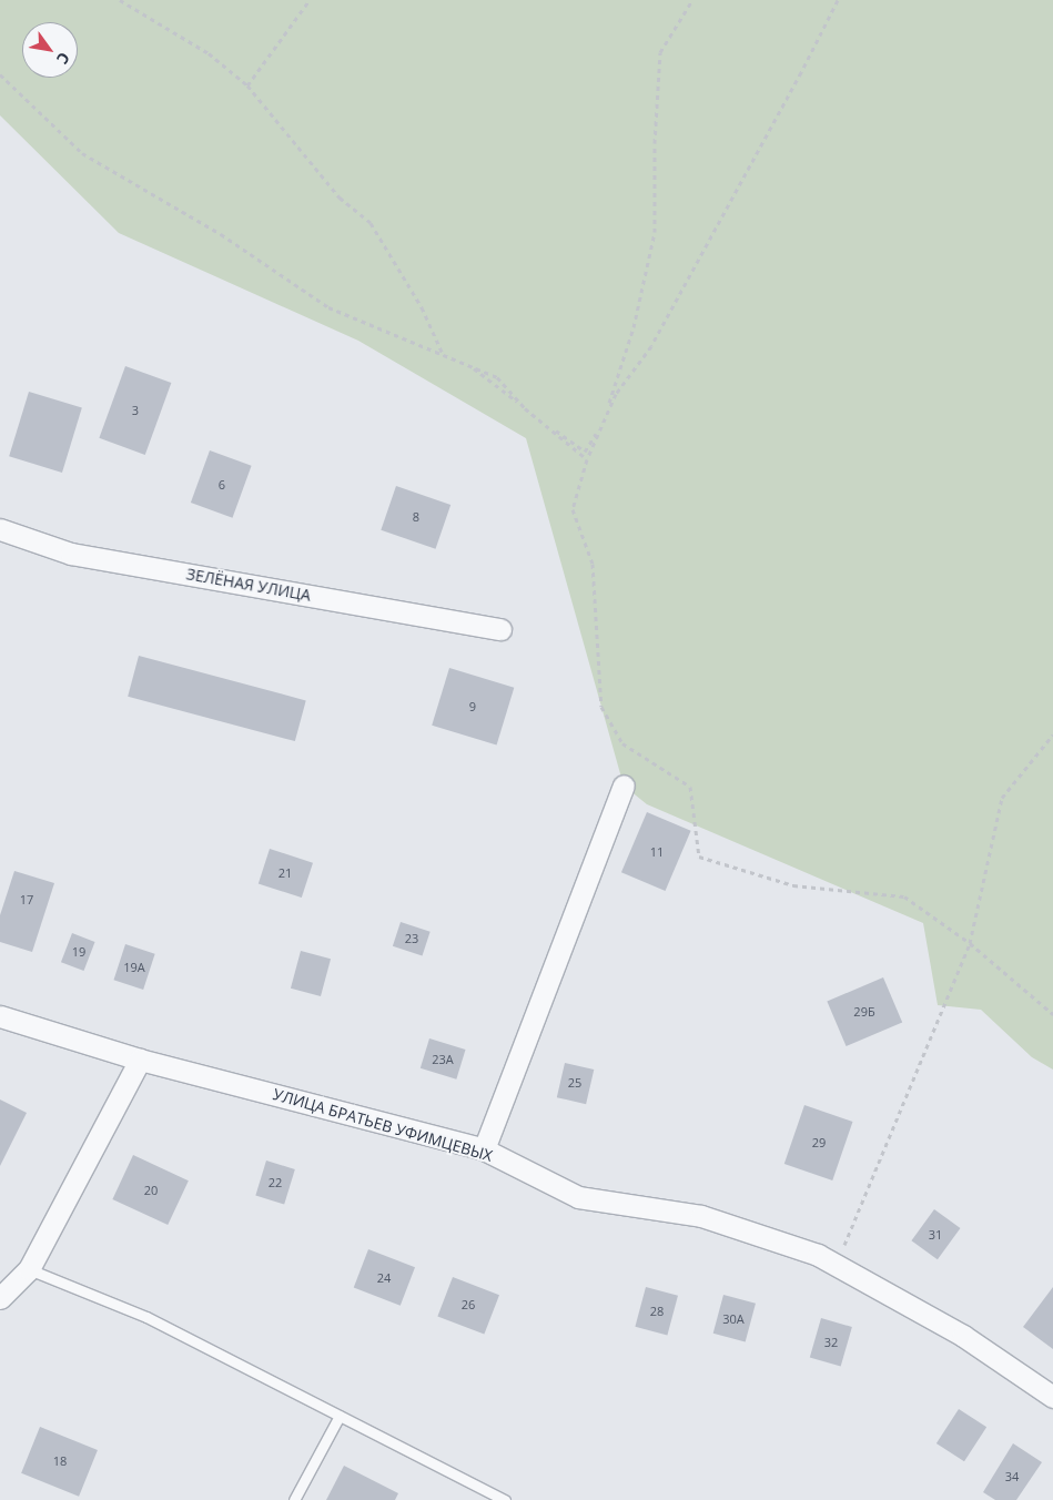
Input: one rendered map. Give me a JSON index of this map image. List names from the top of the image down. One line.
{"streets":{"street":["ЗЕЛЁНАЯ УЛИЦА","УЛИЦА БРАТЬЕВ УФИМЦЕВЫХ"]},"house_numbers":["3","6","8","9","11","21","17","23","19","19А","29Б","23А","25","29","22","20","31","24","26","28","30А","32","18","34"],"north":"bottom right"}
